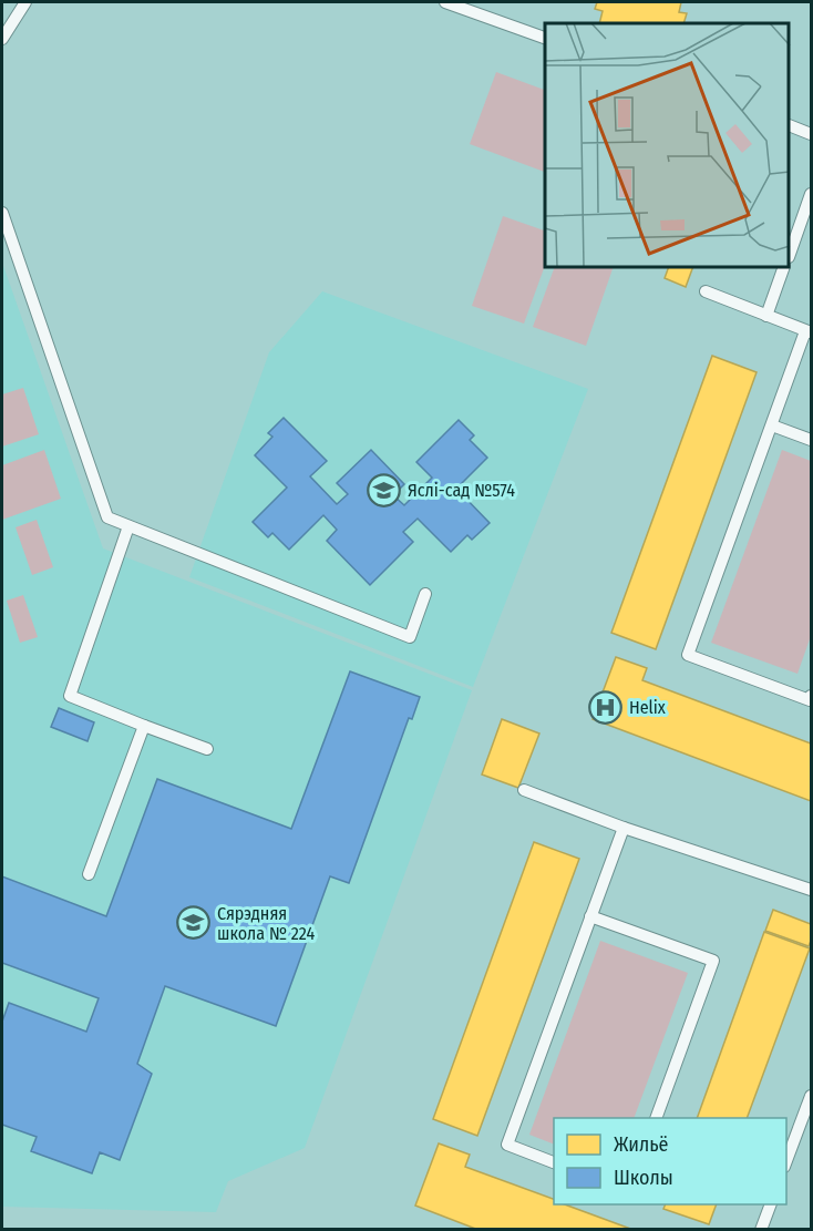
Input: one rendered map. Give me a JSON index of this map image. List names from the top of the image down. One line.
{"places":{"school or university":["Яслі-сад №574","Сярэдняя школа № 224"],"hospital":["Helix"]},"legend":["Жильё","Школы"]}
